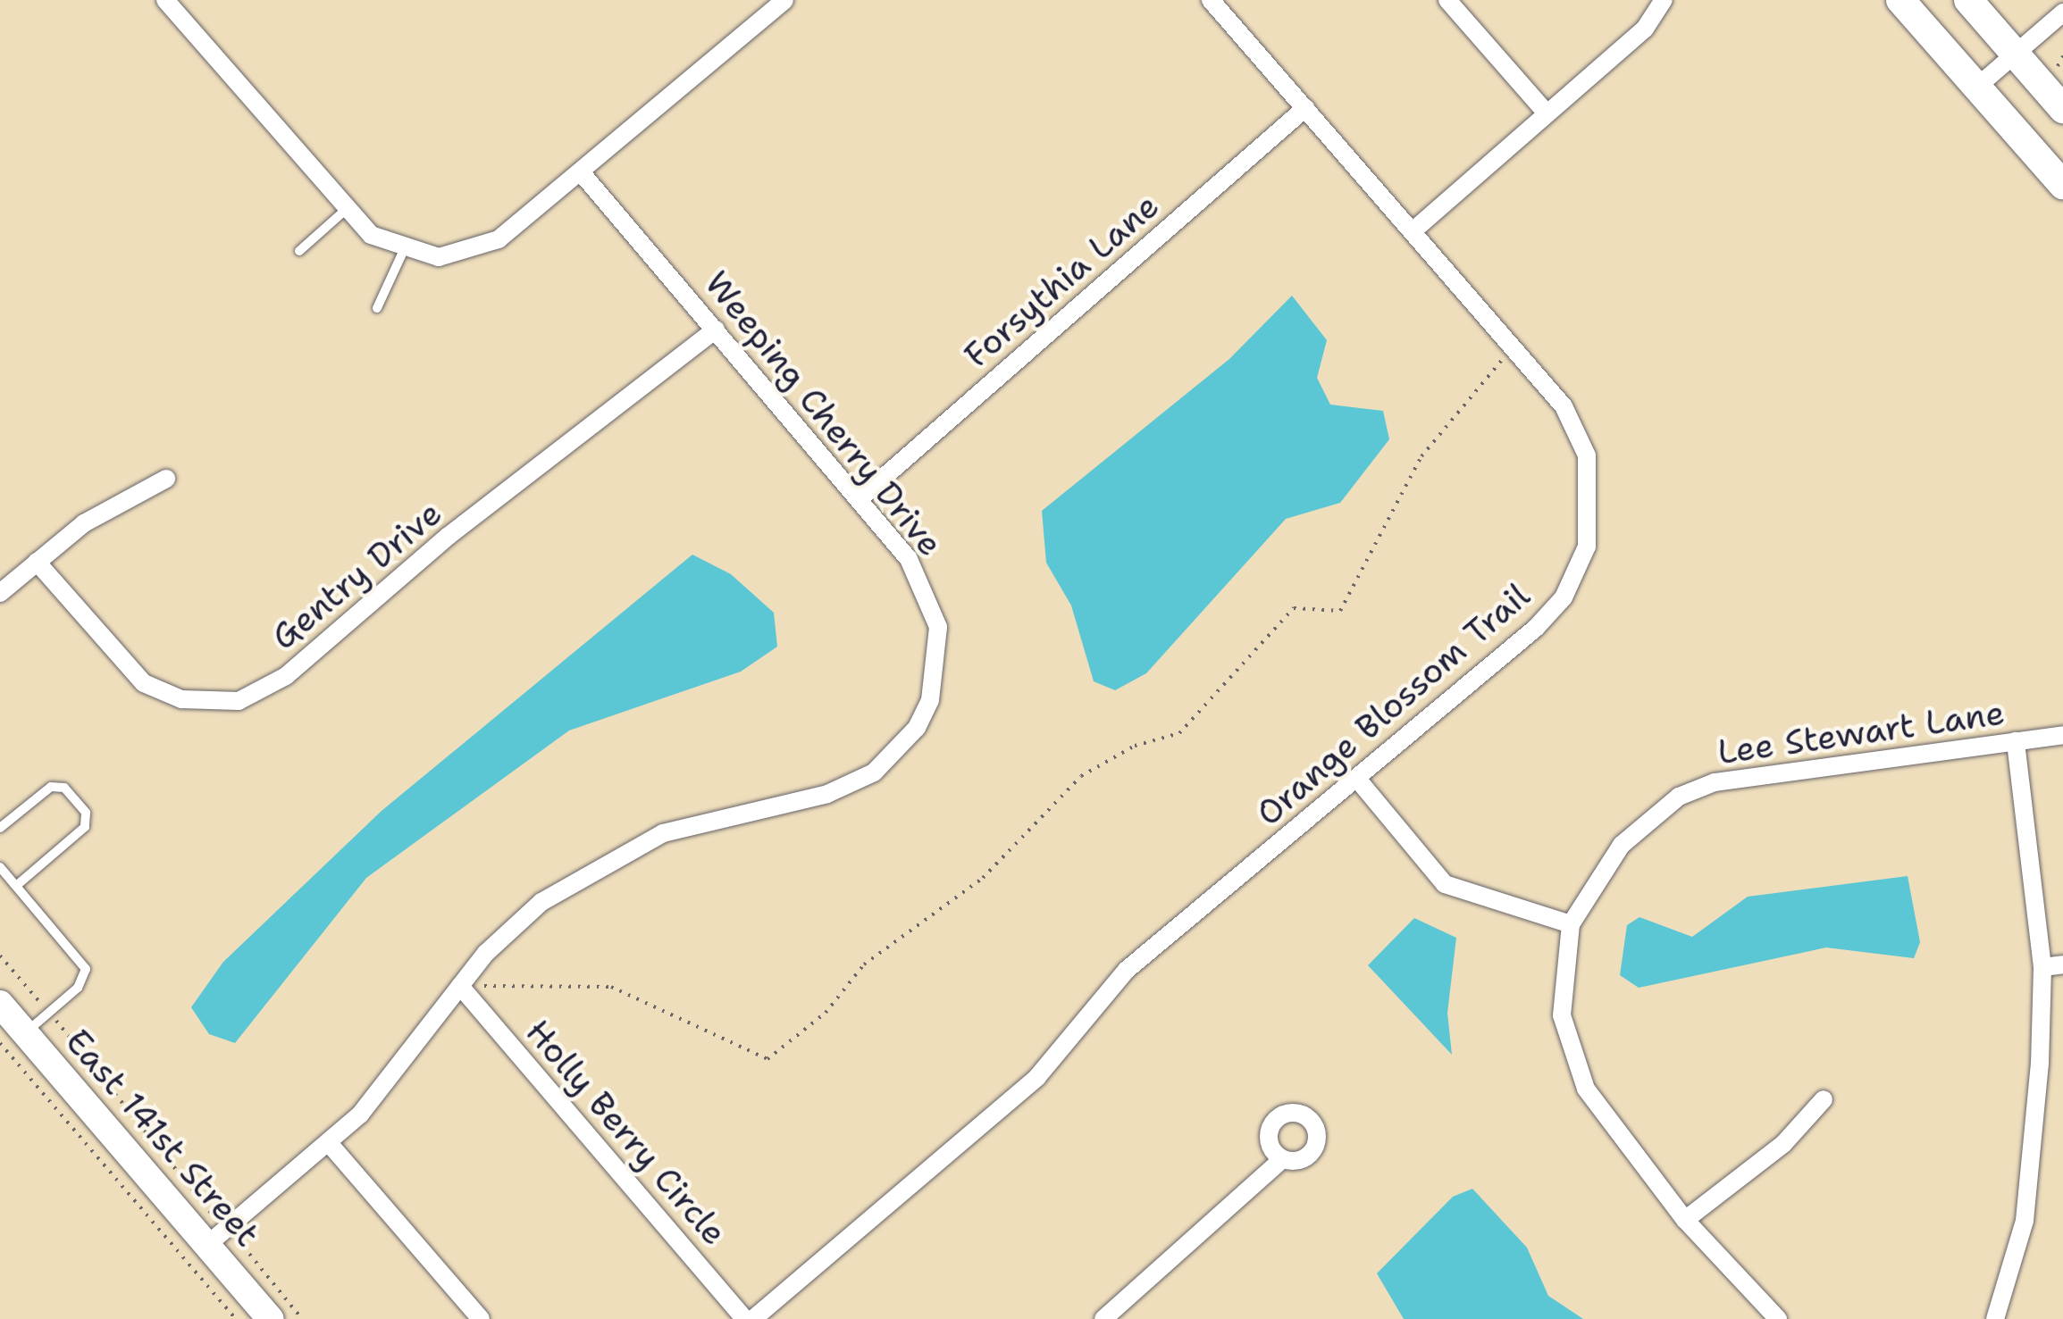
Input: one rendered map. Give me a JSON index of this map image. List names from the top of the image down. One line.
{"streets":{"street":["Forsythia Lane","Weeping Cherry Drive","Gentry Drive","Orange Blossom Trail","Lee Stewart Lane","Holly Berry Circle","East 141st Street"]},"crossings":[["Forsythia Lane","Weeping Cherry Drive"],["Forsythia Lane","Orange Blossom Trail"],["Weeping Cherry Drive","Gentry Drive"],["Weeping Cherry Drive","Holly Berry Circle"],["Weeping Cherry Drive","East 141st Street"]]}
